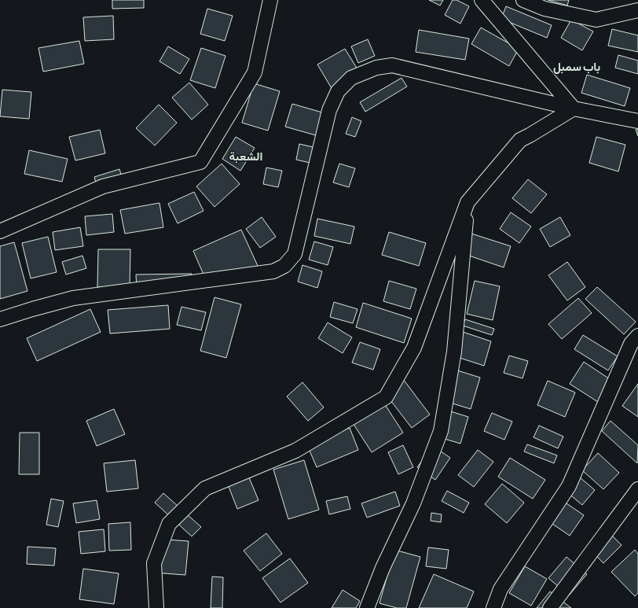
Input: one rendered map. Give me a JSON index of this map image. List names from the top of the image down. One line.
{"districts":["باب سمبل","الشعبة"]}
